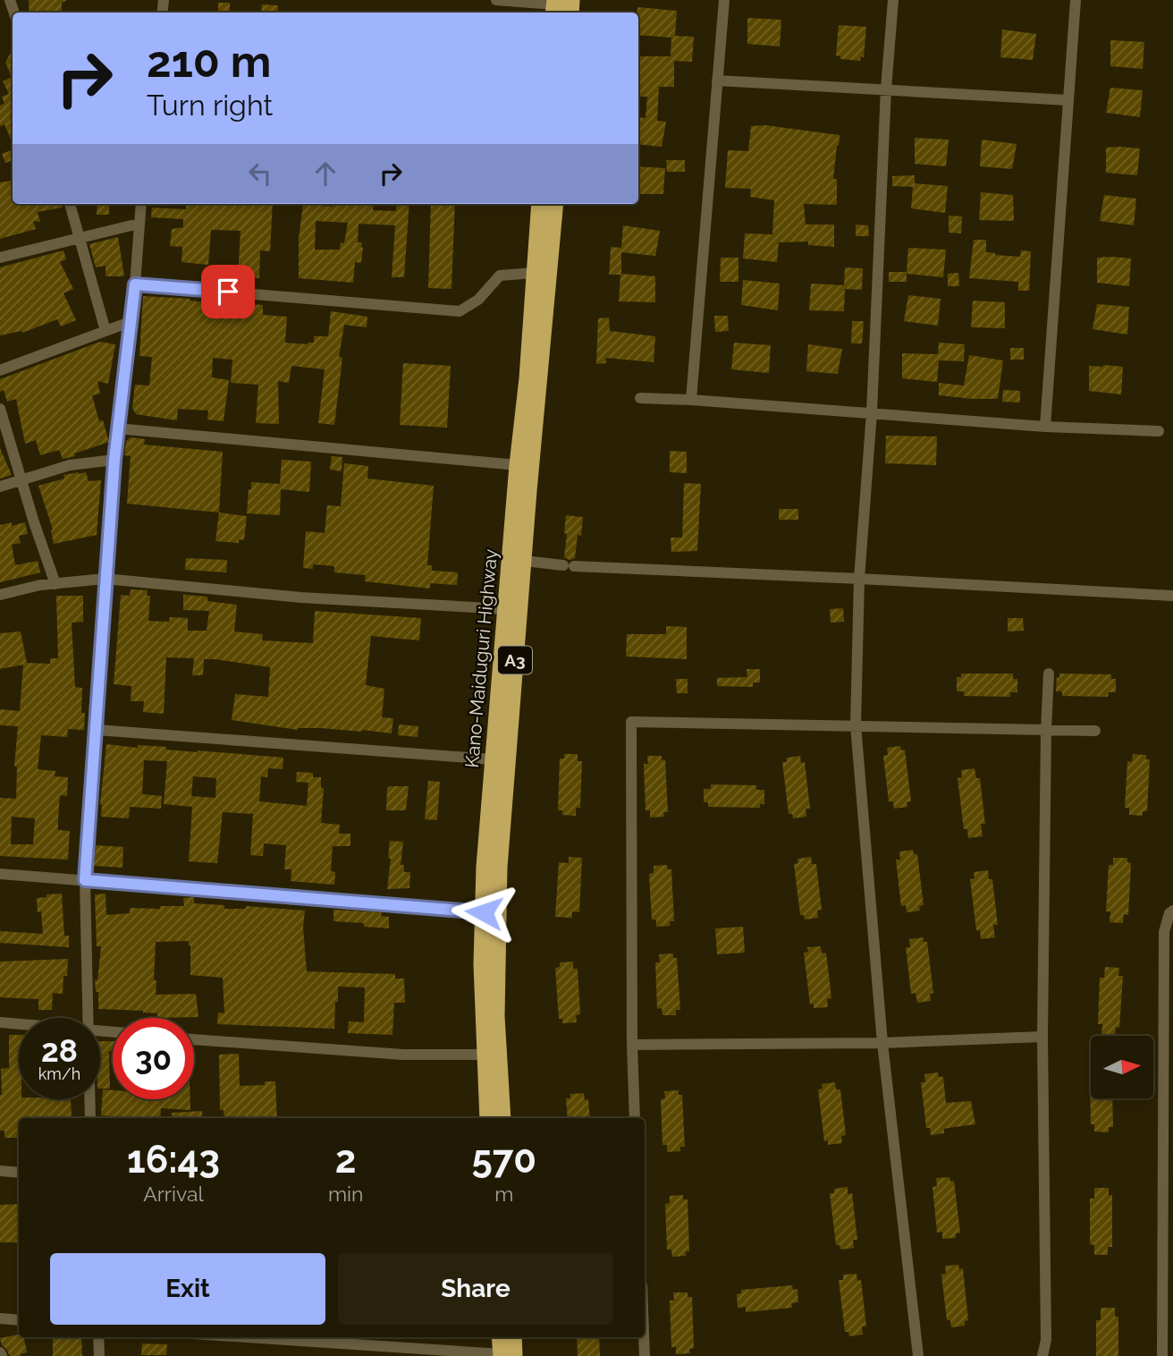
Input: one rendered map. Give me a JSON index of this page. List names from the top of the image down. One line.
{"streets":{"highway":["Kano-Maiduguri Highway","A3"]},"north":"right","page":{"turn":["210 m","Turn right"],"speed":"28 km/h","limit":"30","eta":["16:43","Arrival","2","min","570","m"],"buttons":["Exit","Share"]}}
